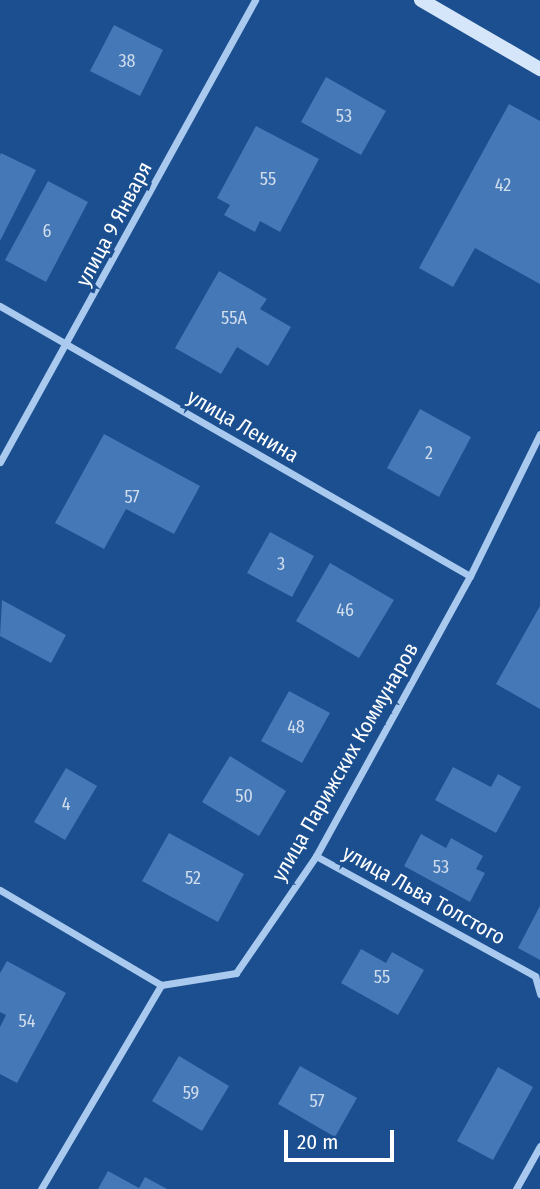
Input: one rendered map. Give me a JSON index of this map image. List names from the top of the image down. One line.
{"streets":{"street":["улица 9 Января","улица Ленина","улица Парижских Коммунаров","улица Льва Толстого"]},"crossings":[["улица 9 Января","улица Ленина"],["улица Ленина","улица Парижских Коммунаров"],["улица Парижских Коммунаров","улица Льва Толстого"]],"house_numbers":["38","53","55","42","6","55А","2","57","3","46","48","50","4","53","52","55","54","59","57"],"scale_bar":"20 m"}
